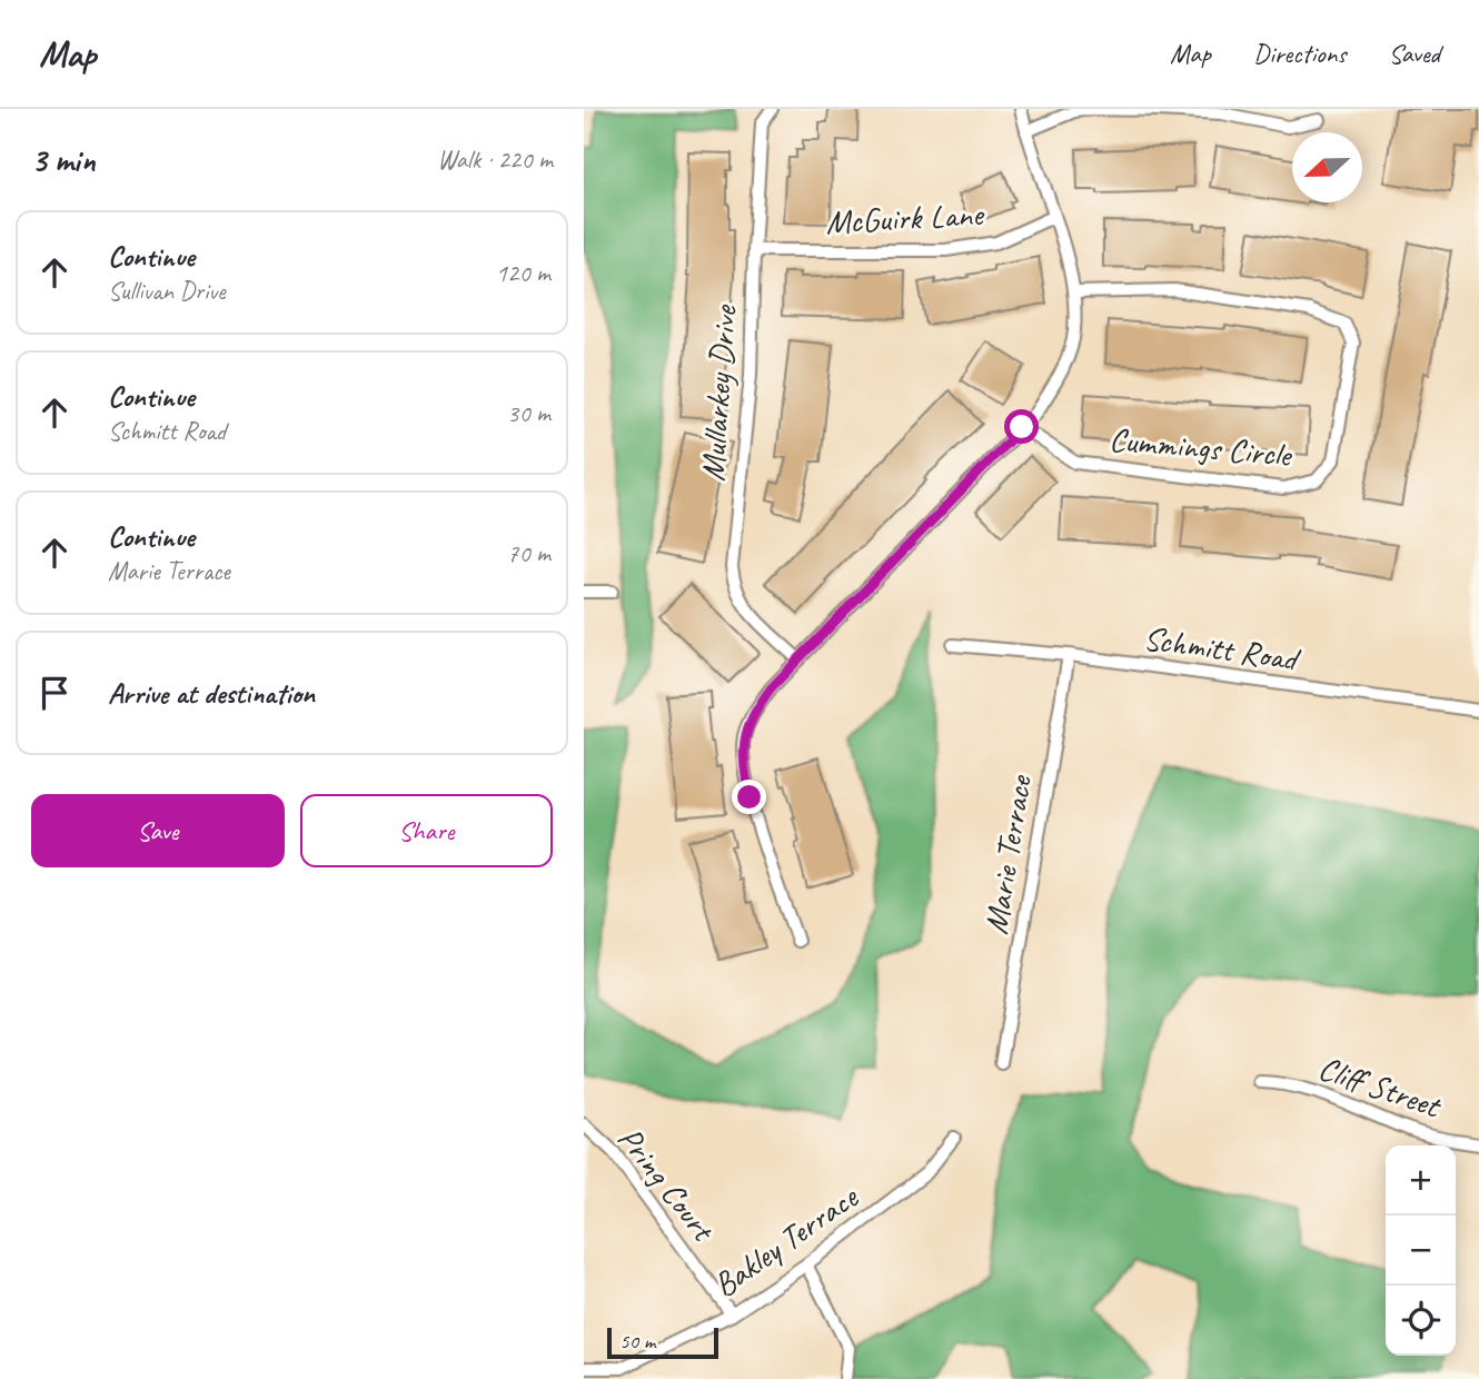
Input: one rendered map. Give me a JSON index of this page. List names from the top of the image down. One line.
{"streets":{"street":["McGuirk Lane","Mullarkey Drive","Cummings Circle","Schmitt Road","Marie Terrace","Cliff Street","Pring Court","Bakley Terrace"]},"crossings":[["McGuirk Lane","Mullarkey Drive"],["Schmitt Road","Marie Terrace"],["Pring Court","Bakley Terrace"]],"scale_bar":"50 m","north":"left","page":{"header":"Map","nav":["Map","Directions","Saved"],"heading":["3 min","Walk · 220 m"],"list":[["Continue","Sullivan Drive","120 m"],["Continue","Schmitt Road","30 m"],["Continue","Marie Terrace","70 m"],"Arrive at destination"],"buttons":["Save","Share"],"map_buttons":["+","−"],"scale":"50 m"}}
